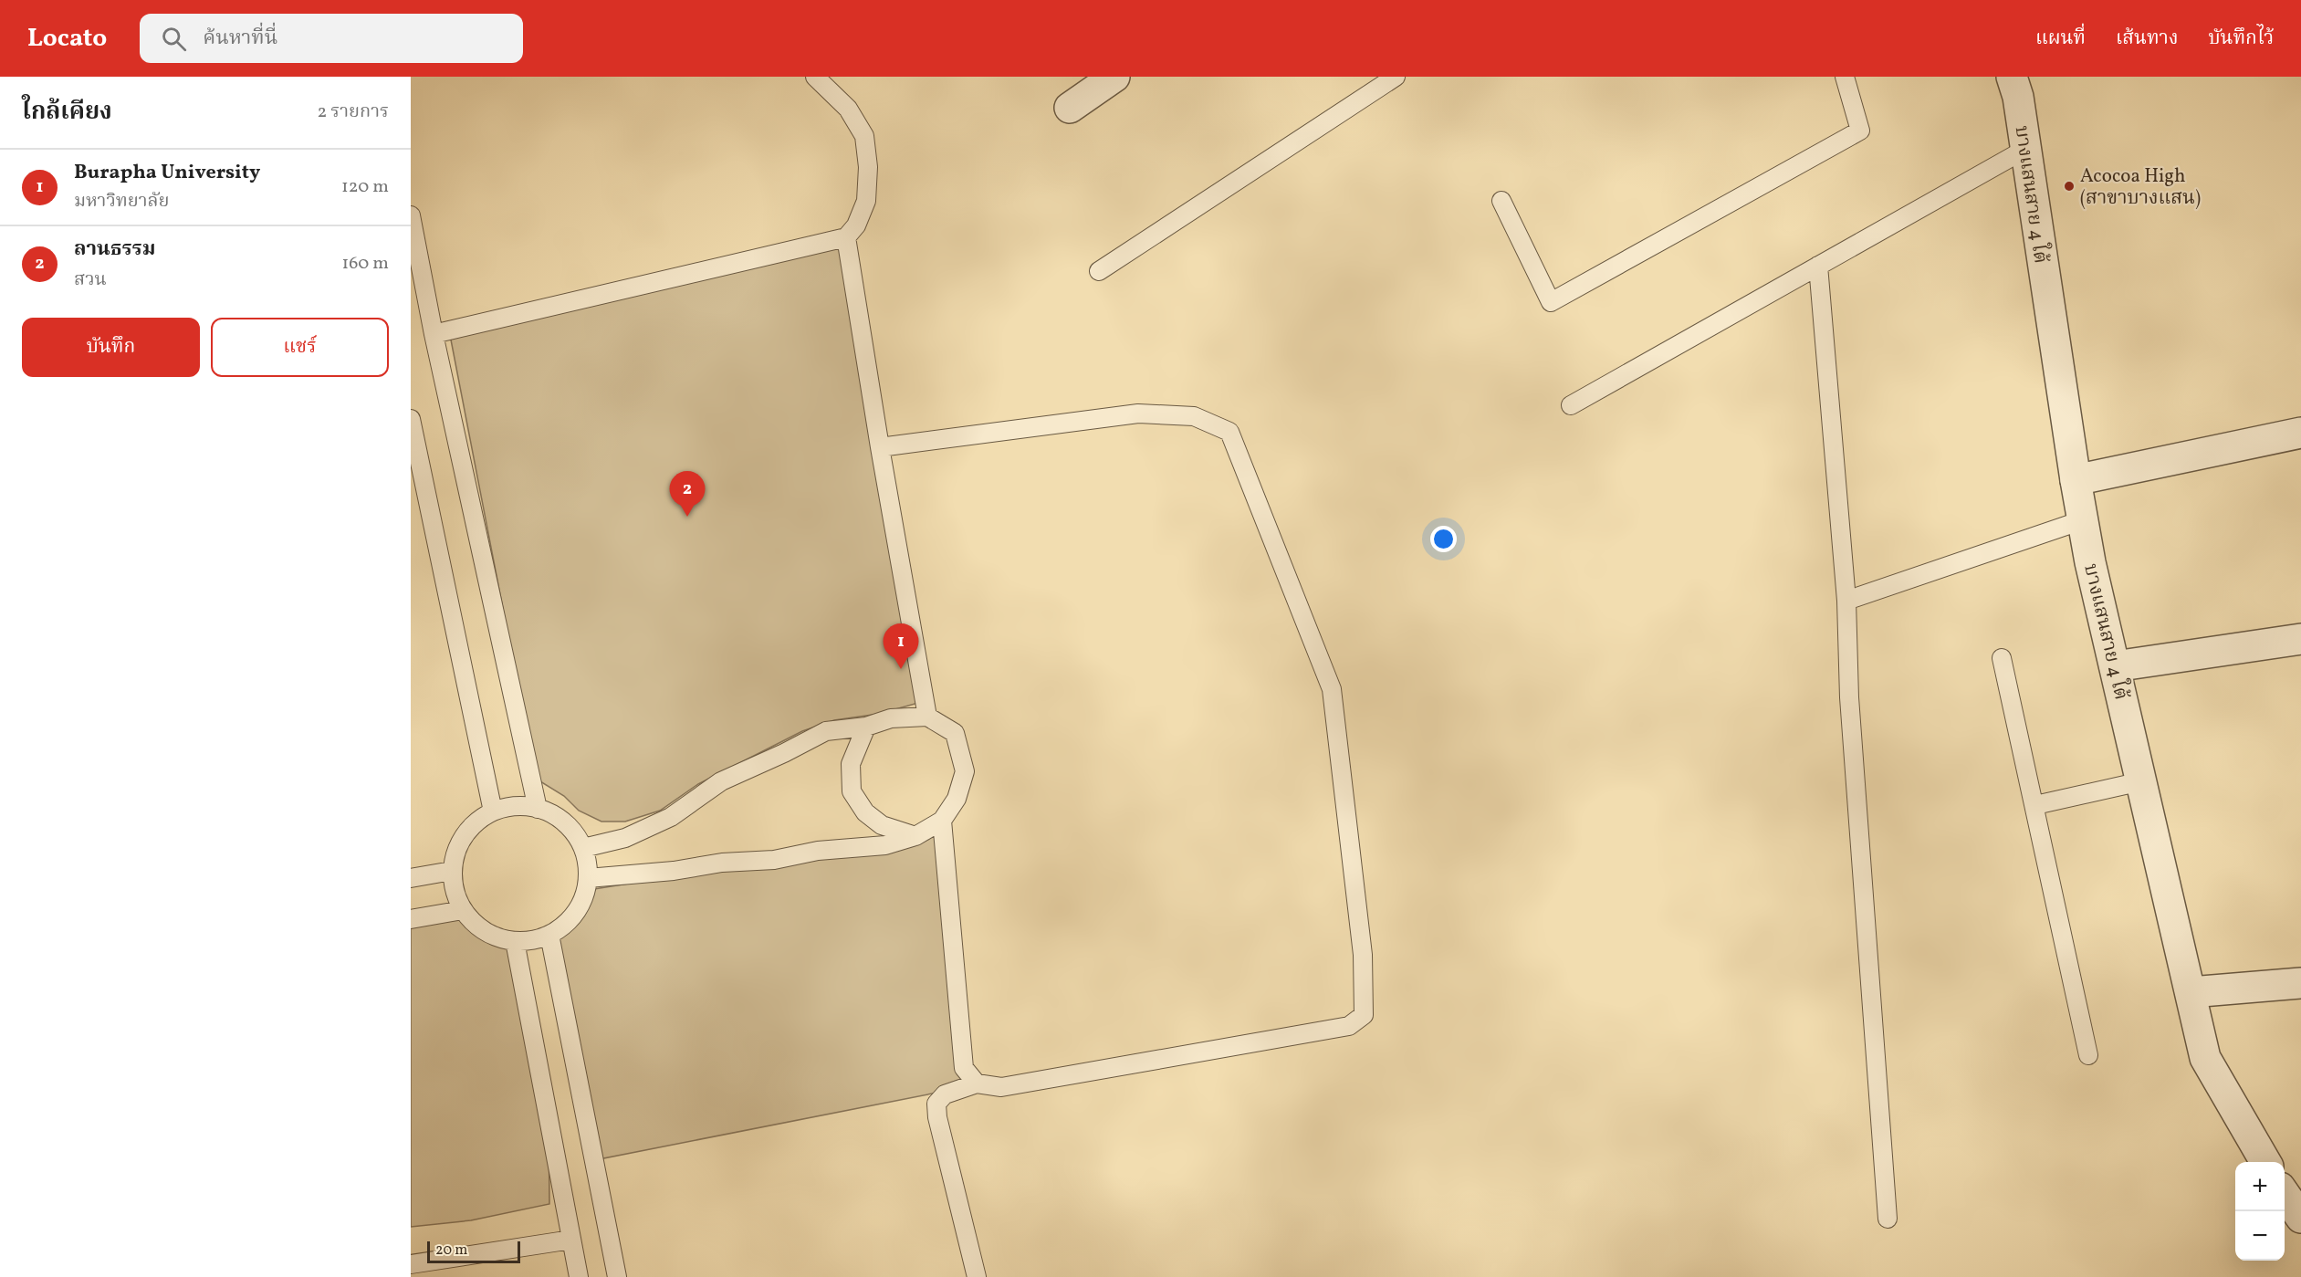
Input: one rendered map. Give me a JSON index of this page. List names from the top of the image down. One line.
{"streets":{"street":["บางแสนสาย 4 ใต้"]},"places":["Acocoa High (สาขาบางแสน)"],"scale_bar":"20 m","page":{"header":"Locato","search":"ค้นหาที่นี่","nav":["แผนที่","เส้นทาง","บันทึกไว้"],"heading":["ใกล้เคียง","2 รายการ"],"list":[{"mark":"1","name":"Burapha University","note":"มหาวิทยาลัย","value":"120 m"},{"mark":"2","name":"ลานธรรม","note":"สวน","value":"160 m"}],"buttons":["บันทึก","แชร์"],"pins":["2","1"],"map_buttons":["+","−"],"scale":"20 m"}}
